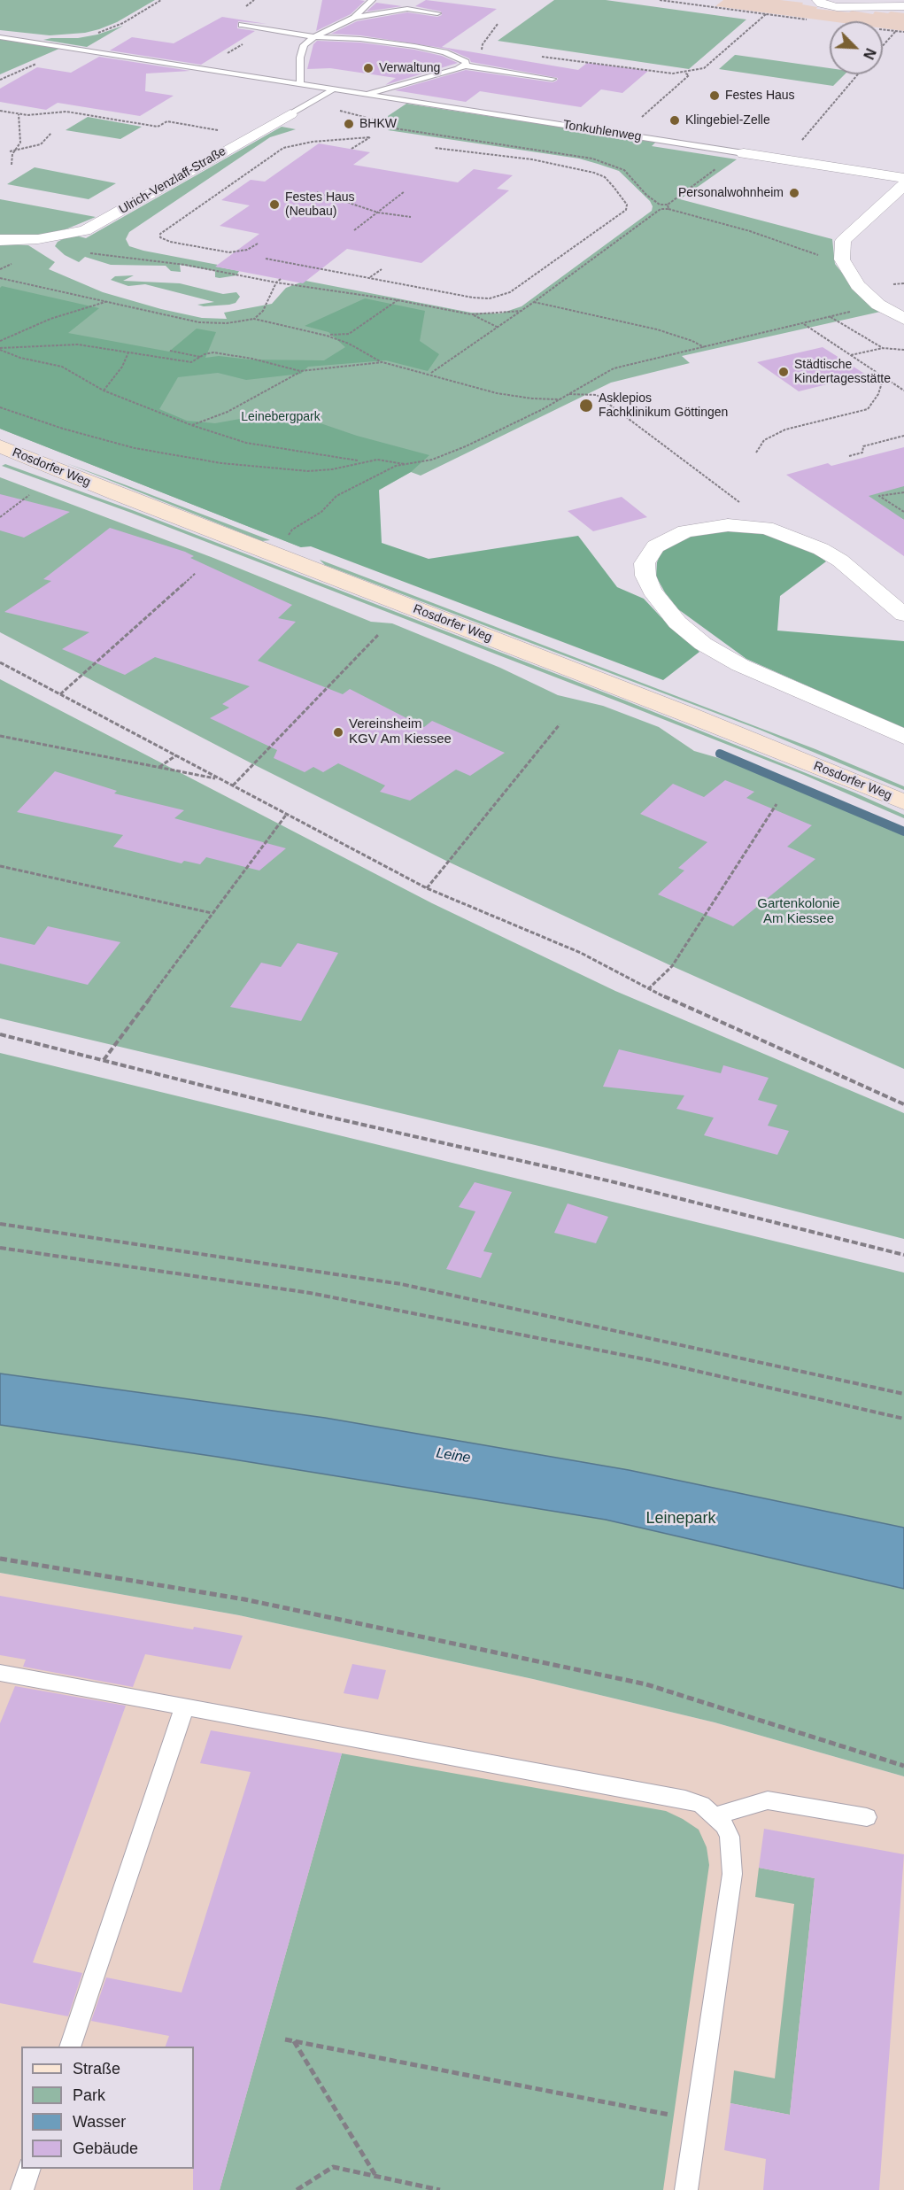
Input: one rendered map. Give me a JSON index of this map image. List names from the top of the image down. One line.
{"streets":{"main road":["Rosdorfer Weg"],"street":["Tonkuhlenweg","Ulrich-Venzlaff-Straße"]},"crossings":[["Tonkuhlenweg","Ulrich-Venzlaff-Straße"]],"water":["Leine"],"parks":["Leinebergpark","Gartenkolonie Am Kiessee","Leinepark"],"places":["Verwaltung","Festes Haus","Klingebiel-Zelle","BHKW","Personalwohnheim","Festes Haus (Neubau)","Städtische Kindertagesstätte","Asklepios Fachklinikum Göttingen","Vereinsheim KGV Am Kiessee"],"legend":["Straße","Park","Wasser","Gebäude"],"north":"bottom right"}
